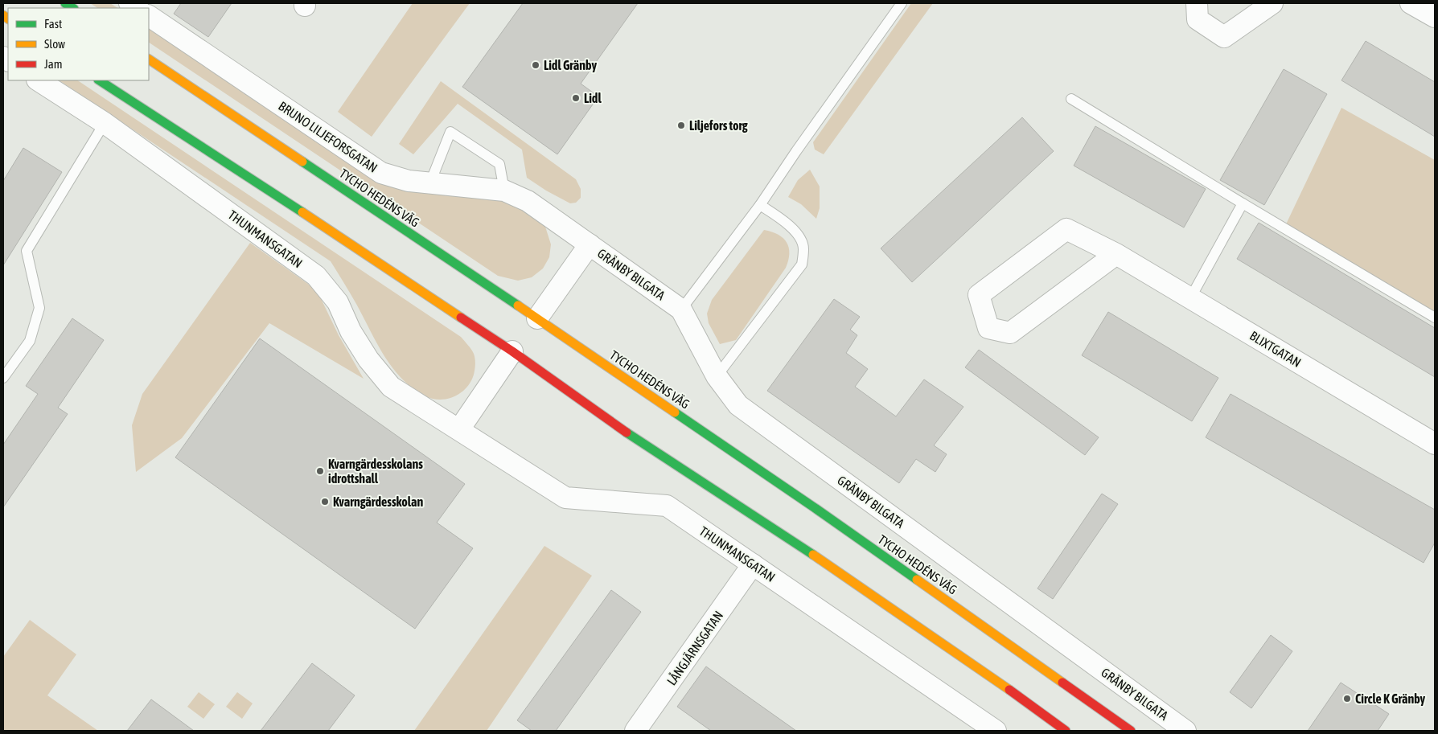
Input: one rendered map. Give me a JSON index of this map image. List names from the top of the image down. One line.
{"streets":{"main road":["TYCHO HEDÉNS VÄG"],"street":["BRUNO LILJEFORSGATAN","THUNMANSGATAN","GRÄNBY BILGATA","BLIXTGATAN","LÅNGJÄRNSGATAN"]},"crossings":[["BRUNO LILJEFORSGATAN","GRÄNBY BILGATA"],["THUNMANSGATAN","LÅNGJÄRNSGATAN"]],"places":["Lidl Gränby","Lidl","Liljefors torg","Kvarngärdesskolans idrottshall","Kvarngärdesskolan","Circle K Gränby"],"legend":["Fast","Slow","Jam"]}
